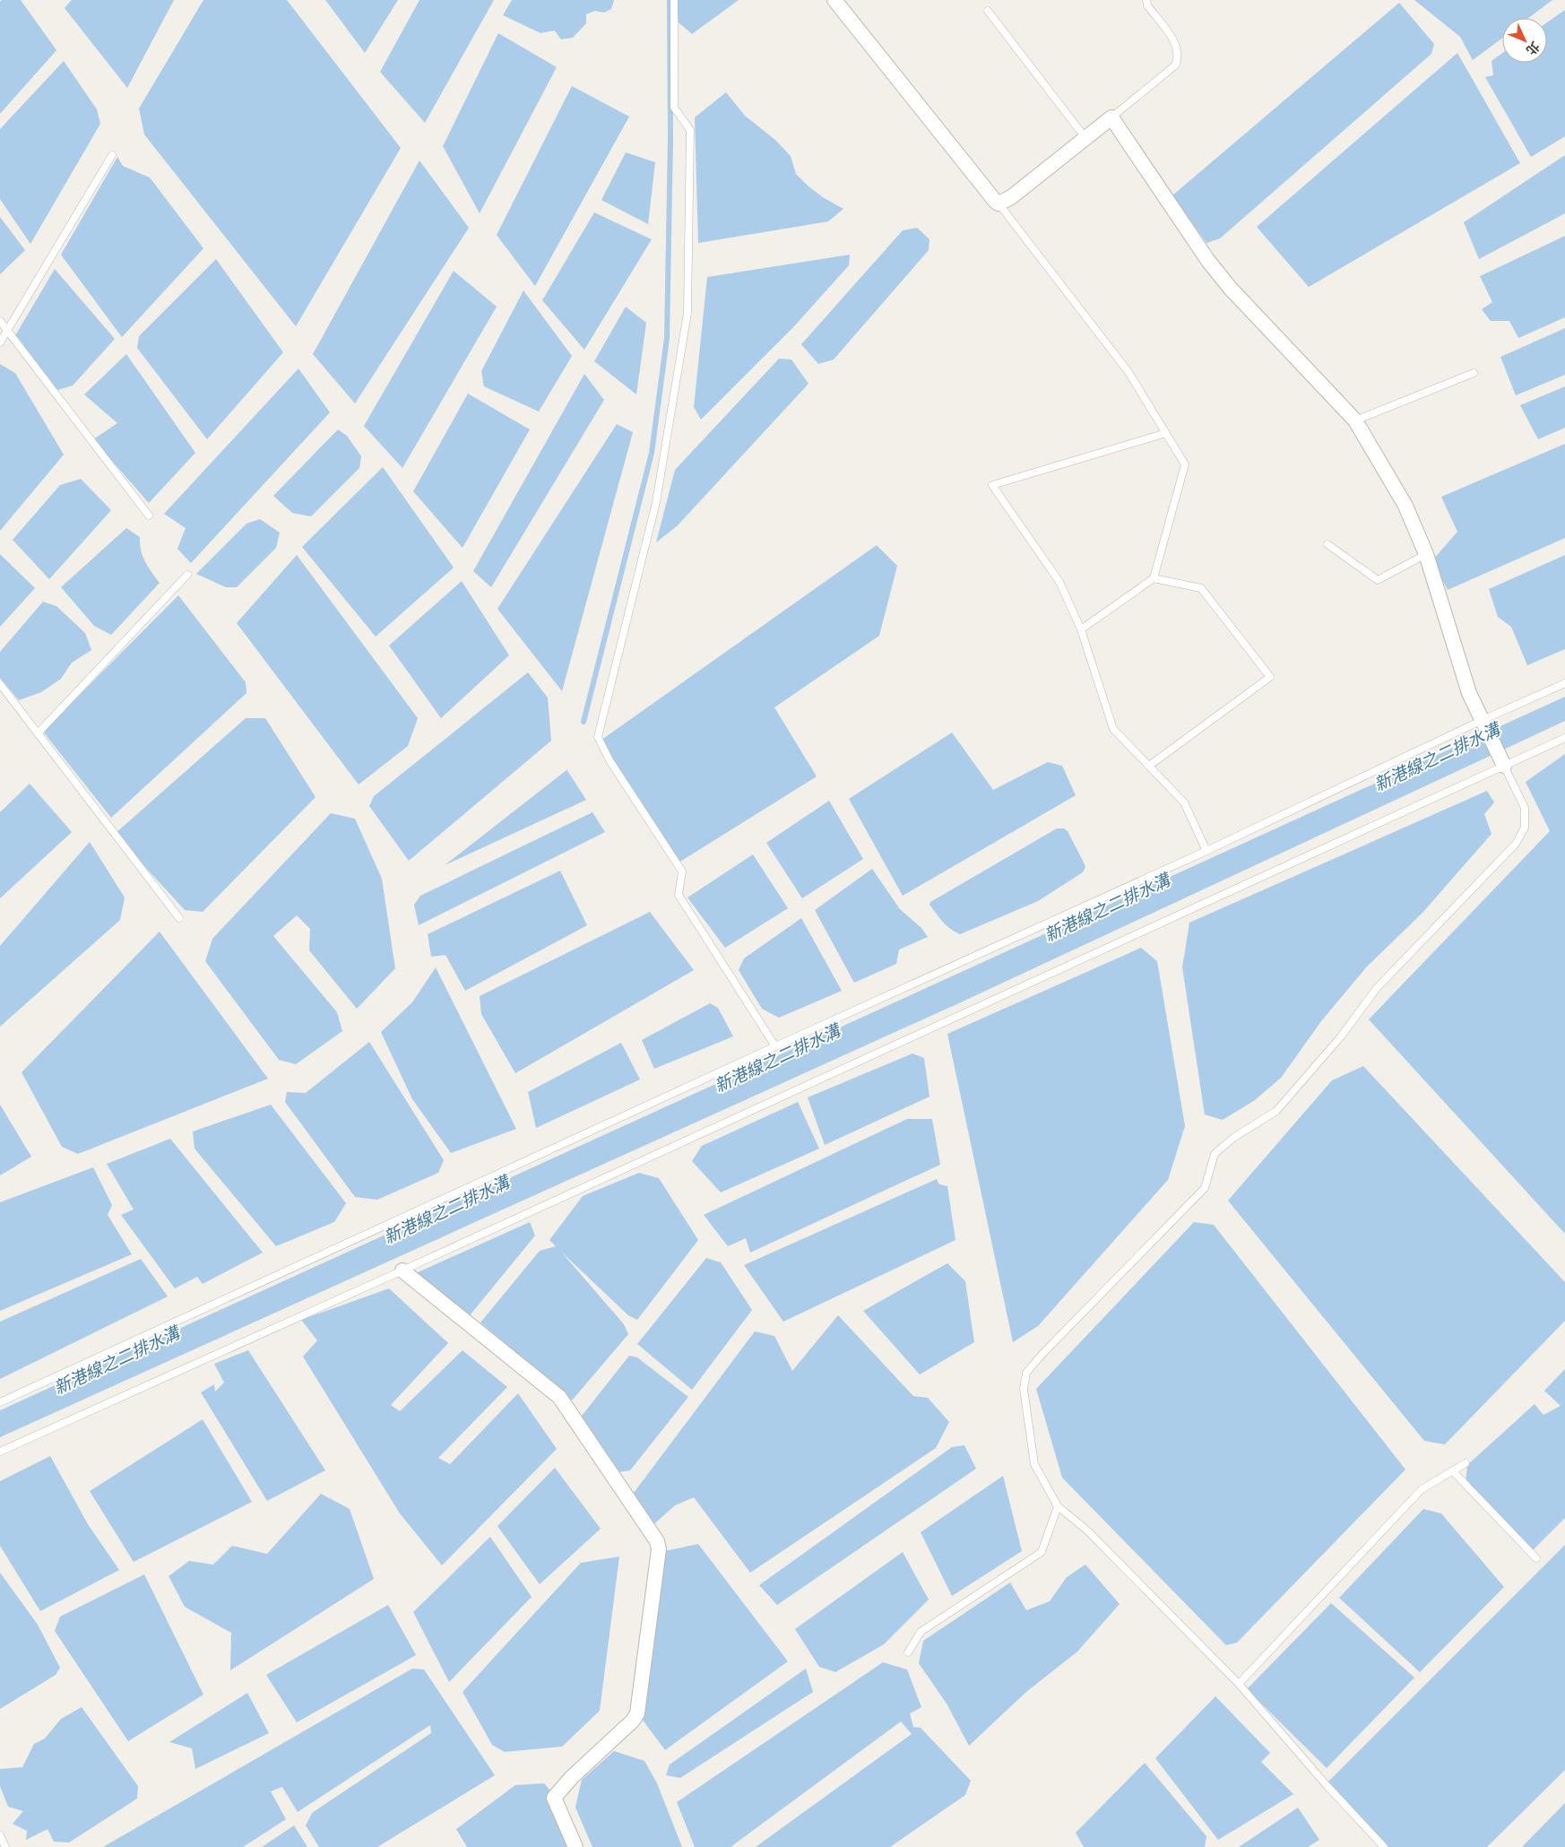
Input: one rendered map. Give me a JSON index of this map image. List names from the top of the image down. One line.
{"water":["新港線之二排水溝"],"north":"bottom right"}
